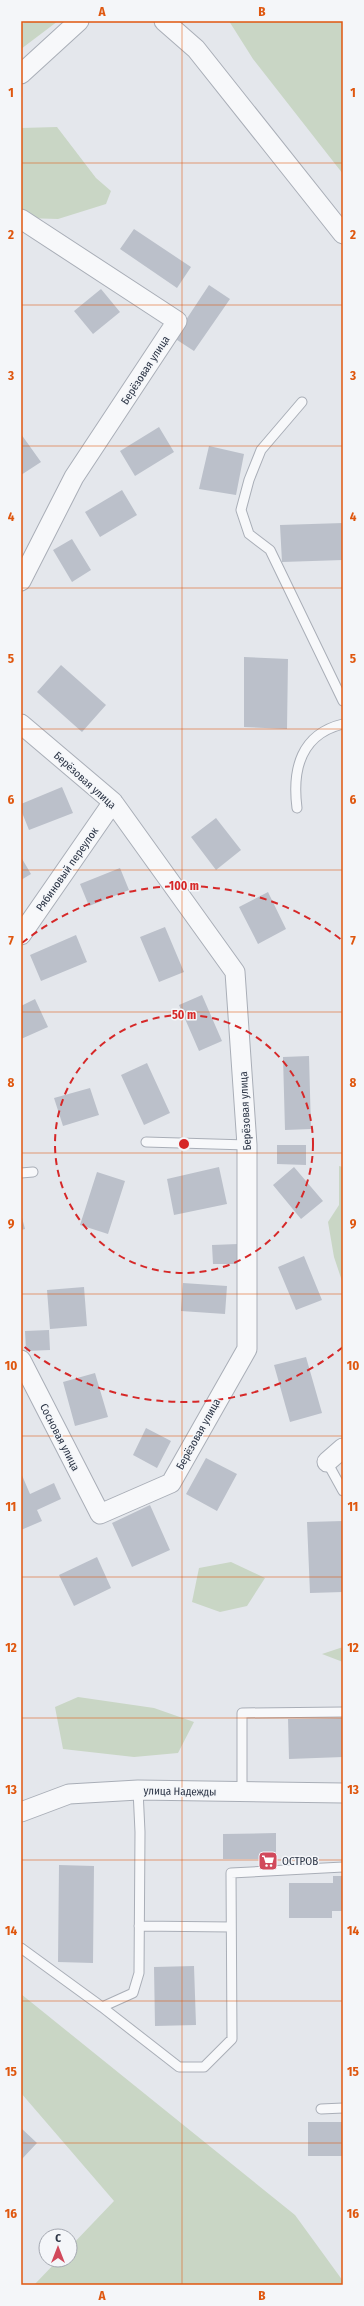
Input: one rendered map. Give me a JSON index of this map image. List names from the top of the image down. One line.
{"streets":{"street":["Берёзовая улица","Рябиновый переулок","Сосновая улица","улица Надежды"]},"crossings":[["Берёзовая улица","Рябиновый переулок"],["Берёзовая улица","Сосновая улица"]],"places":{"supermarket":["ОСТРОВ"]},"north":"top","grid":{"columns":["A","B"],"rows":["1","2","3","4","5","6","7","8","9","10","11","12","13","14","15","16"]},"rings":["100 m","50 m"]}
